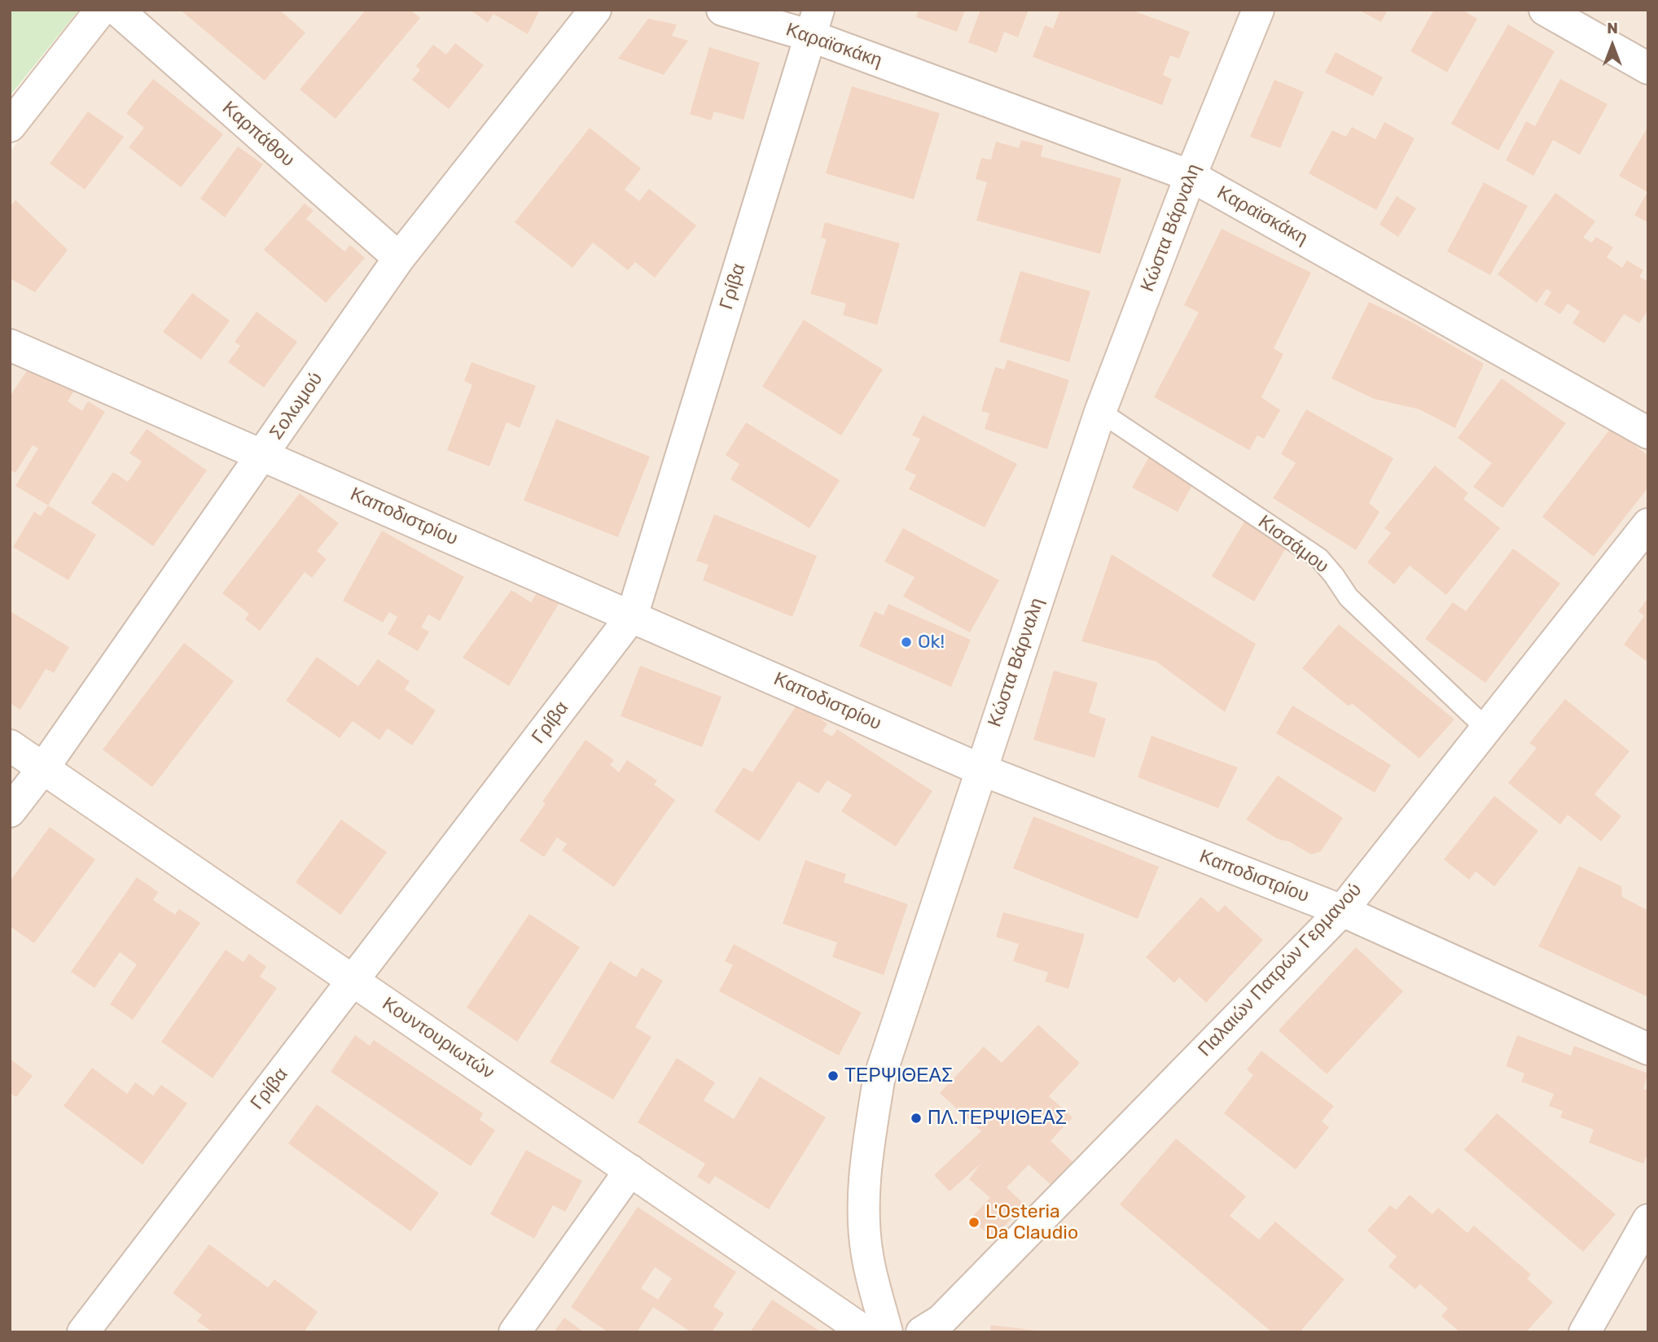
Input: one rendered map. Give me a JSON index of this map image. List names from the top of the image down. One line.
{"streets":{"street":["Καραϊσκάκη","Καρπάθου","Κώστα Βάρναλη","Γρίβα","Σολωμού","Καποδιστρίου","Παλαιών Πατρών Γερμανού","Κουντουριωτών"],"lane":["Κισσάμου"]},"crossings":[["Καραϊσκάκη","Κώστα Βάρναλη"],["Καραϊσκάκη","Γρίβα"],["Καρπάθου","Σολωμού"],["Κώστα Βάρναλη","Καποδιστρίου"],["Κώστα Βάρναλη","Κισσάμου"],["Γρίβα","Καποδιστρίου"],["Γρίβα","Κουντουριωτών"],["Σολωμού","Καποδιστρίου"],["Σολωμού","Κουντουριωτών"],["Καποδιστρίου","Παλαιών Πατρών Γερμανού"],["Κισσάμου","Παλαιών Πατρών Γερμανού"]],"places":["Ok!","ΤΕΡΨΙΘΕΑΣ","ΠΛ.ΤΕΡΨΙΘΕΑΣ","L'Osteria Da Claudio"],"north":"top"}
